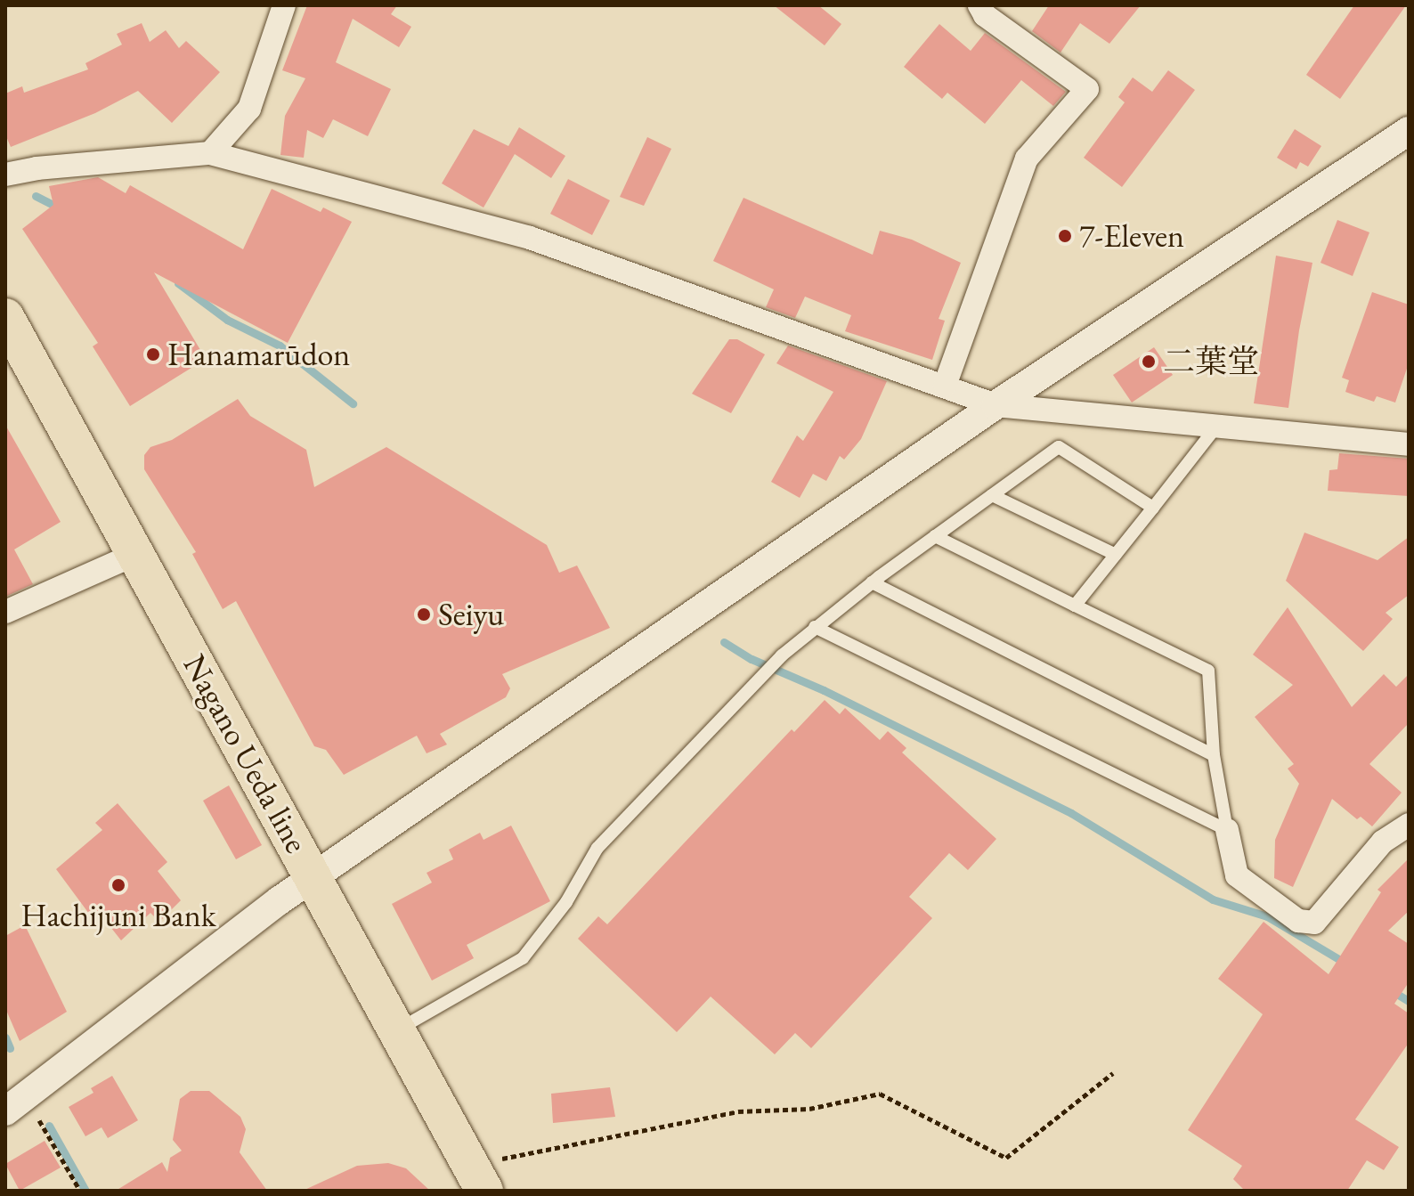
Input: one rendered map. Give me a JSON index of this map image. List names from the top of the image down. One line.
{"streets":{"main road":["Nagano Ueda line"]},"places":["7-Eleven","Hanamarūdon","二葉堂","Seiyu","Hachijuni Bank"]}
